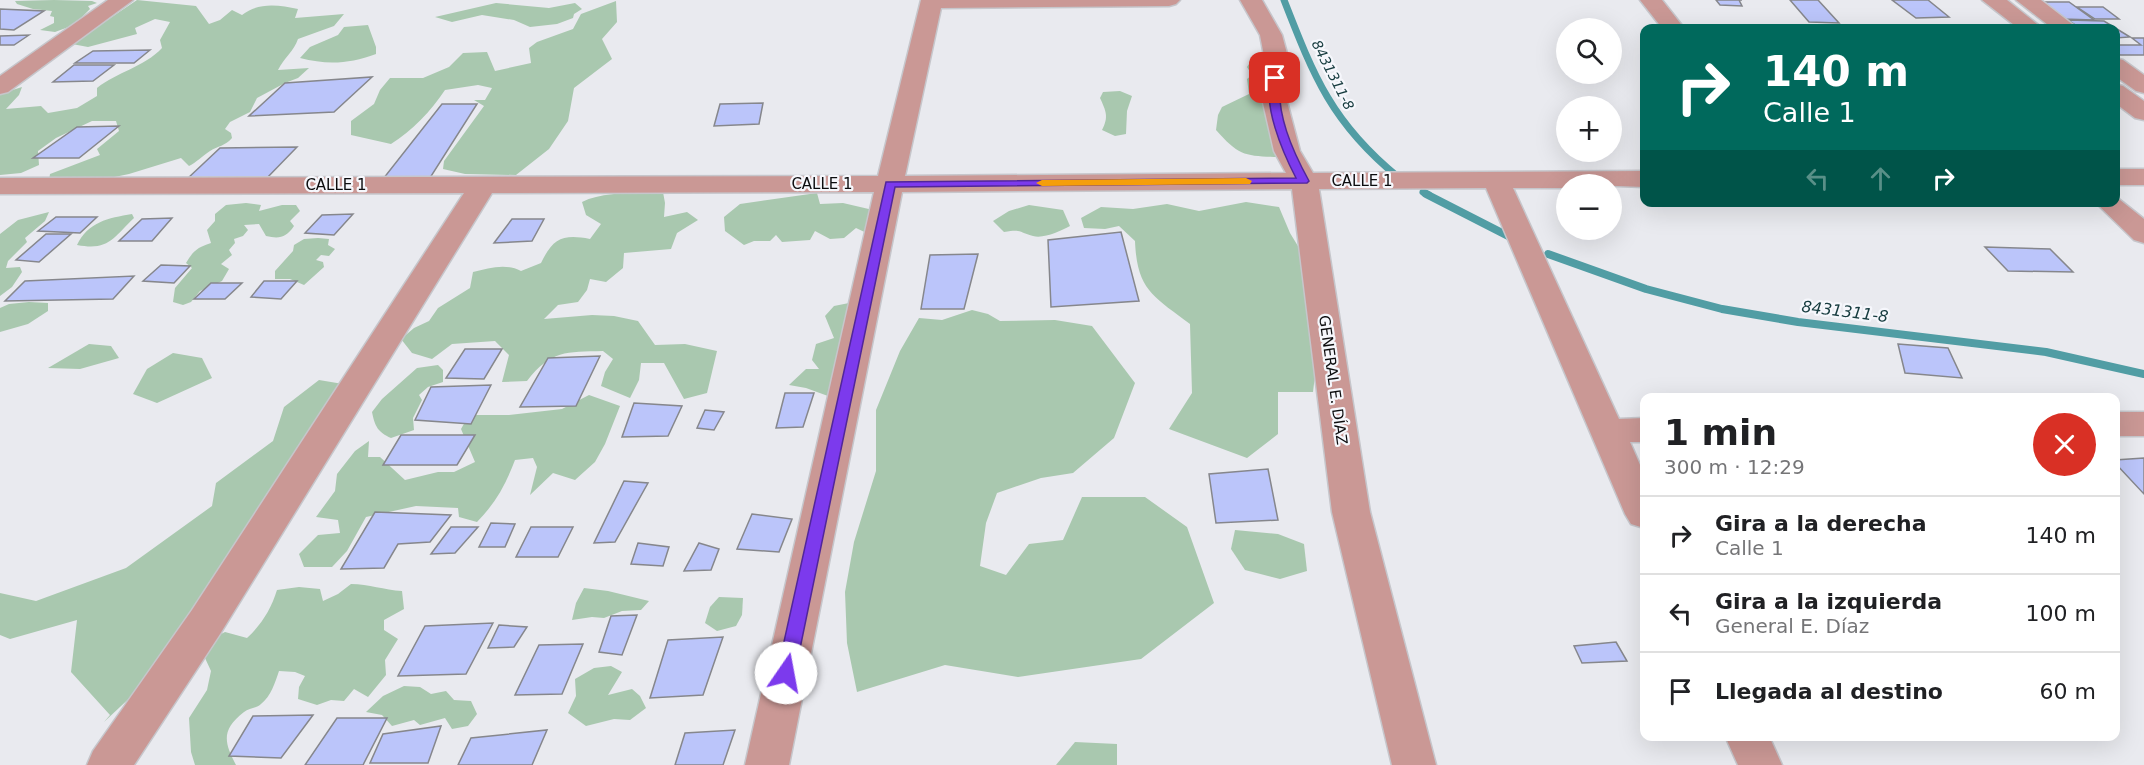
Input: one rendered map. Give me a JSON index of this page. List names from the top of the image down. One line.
{"streets":{"street":["CALLE 1","GENERAL E. DÍAZ"]},"crossings":[["CALLE 1","GENERAL E. DÍAZ"]],"water":["8431311-8"],"page":{"map_buttons":["+","−"],"turn":["140 m","Calle 1"],"heading":["1 min","300 m · 12:29"],"list":[{"name":"Gira a la derecha","note":"Calle 1","value":"140 m"},{"name":"Gira a la izquierda","note":"General E. Díaz","value":"100 m"},{"name":"Llegada al destino","value":"60 m"}]}}
